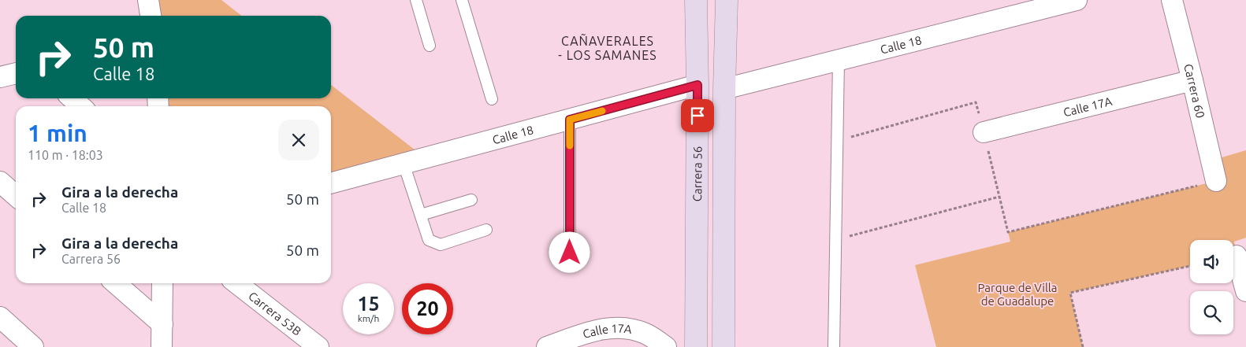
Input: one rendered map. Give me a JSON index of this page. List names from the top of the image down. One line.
{"streets":{"street":["Calle 18","Carrera 60","Calle 17A","Carrera 56","Carrera 53B"]},"crossings":[["Calle 18","Carrera 56"],["Carrera 60","Calle 17A"]],"districts":["CAÑAVERALES - LOS SAMANES"],"parks":["Parque de Villa de Guadalupe"],"page":{"turn":["50 m","Calle 18"],"heading":["1 min","110 m · 18:03"],"list":[{"name":"Gira a la derecha","note":"Calle 18","value":"50 m"},{"name":"Gira a la derecha","note":"Carrera 56","value":"50 m"}],"speed":"15 km/h","limit":"20"}}
